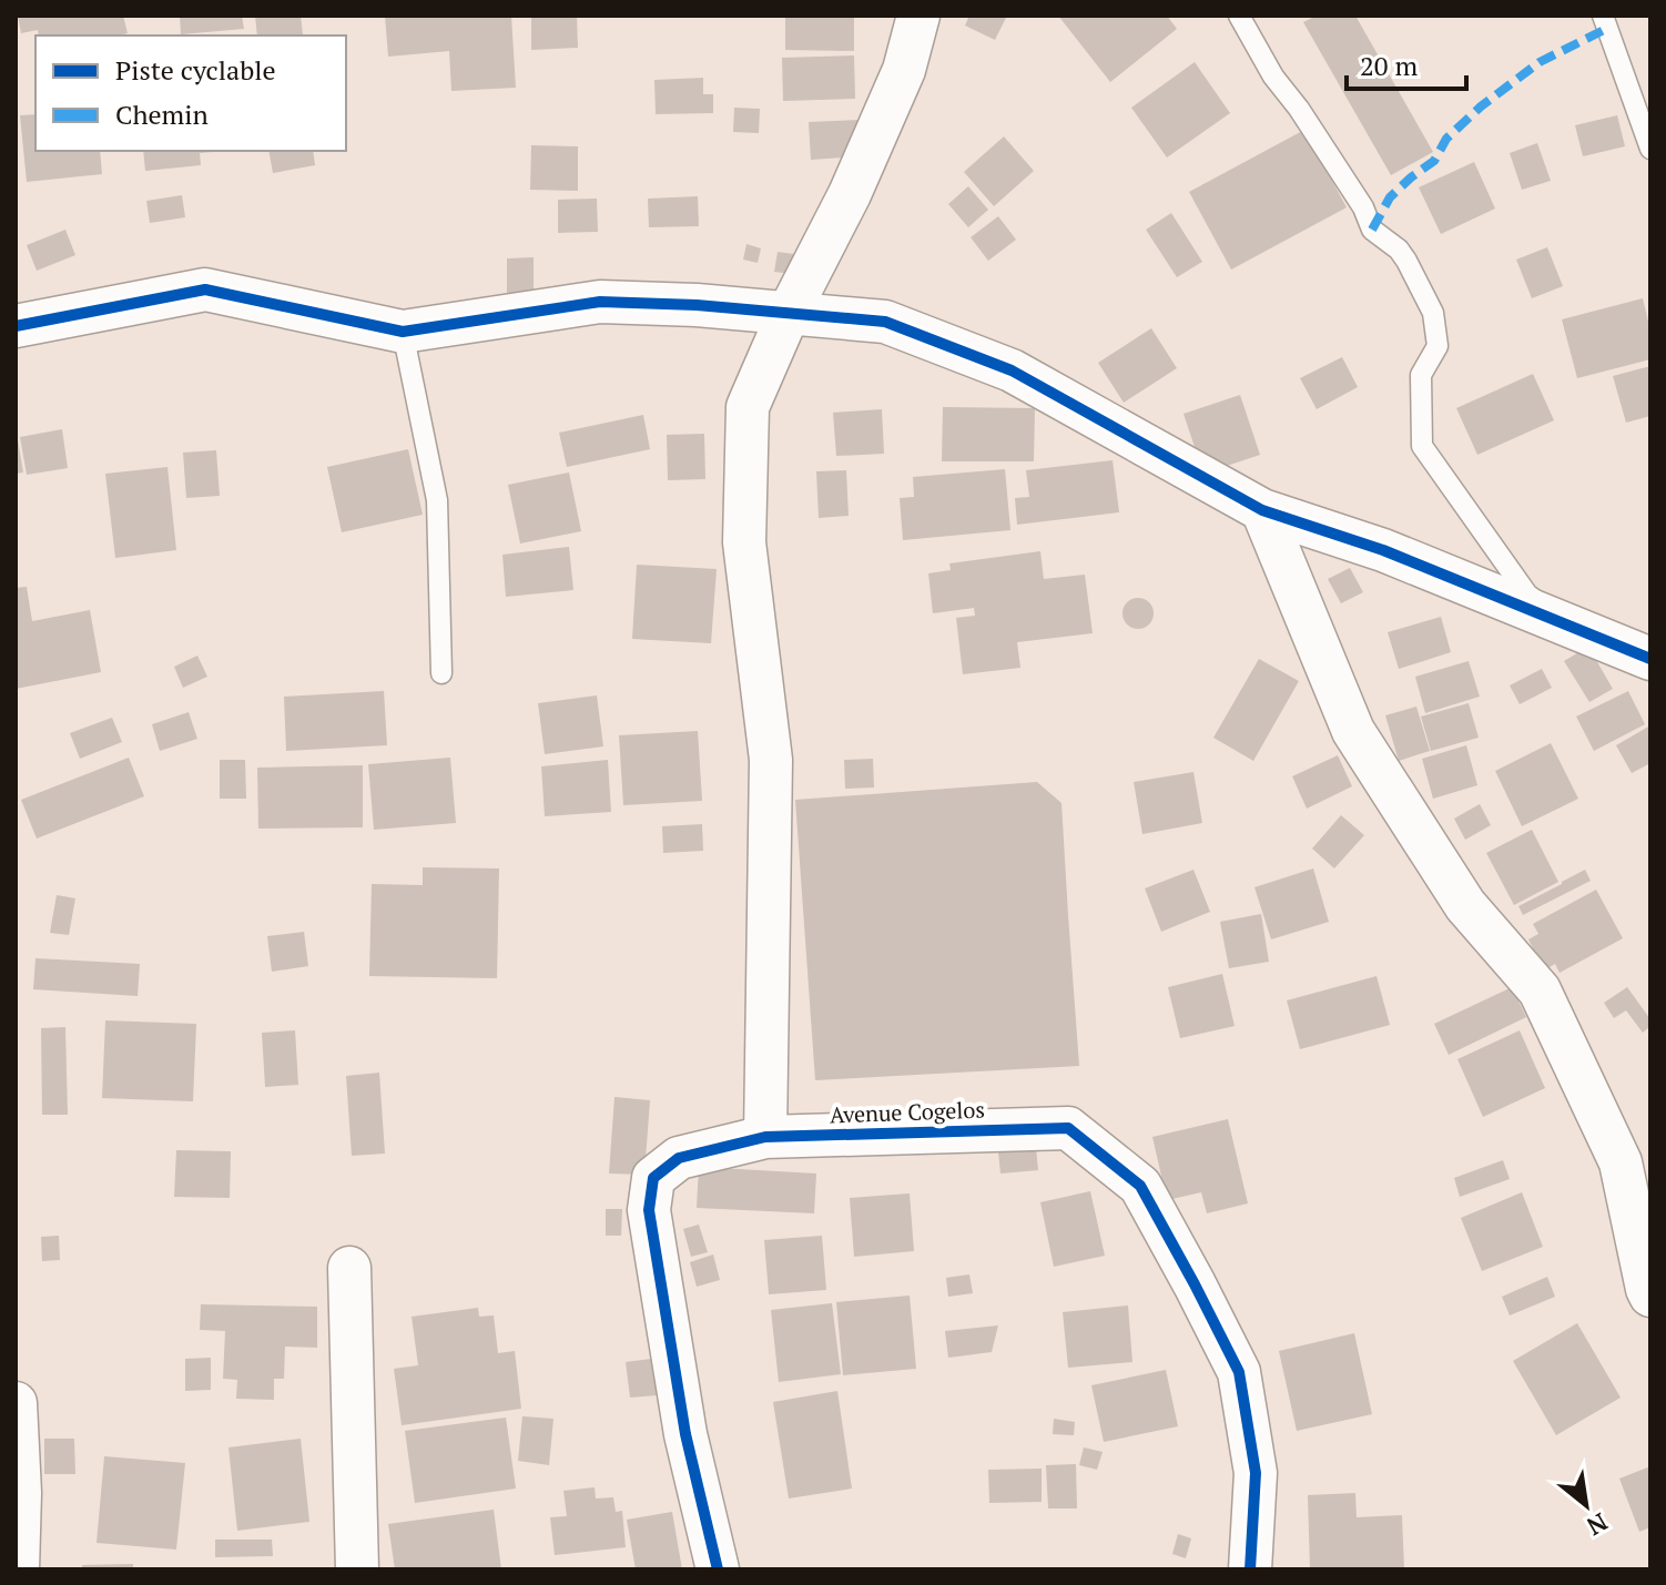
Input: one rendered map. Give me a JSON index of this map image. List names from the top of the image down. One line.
{"streets":{"street":["Avenue Cogelos"]},"legend":["Piste cyclable","Chemin"],"scale_bar":"20 m","north":"bottom right"}
